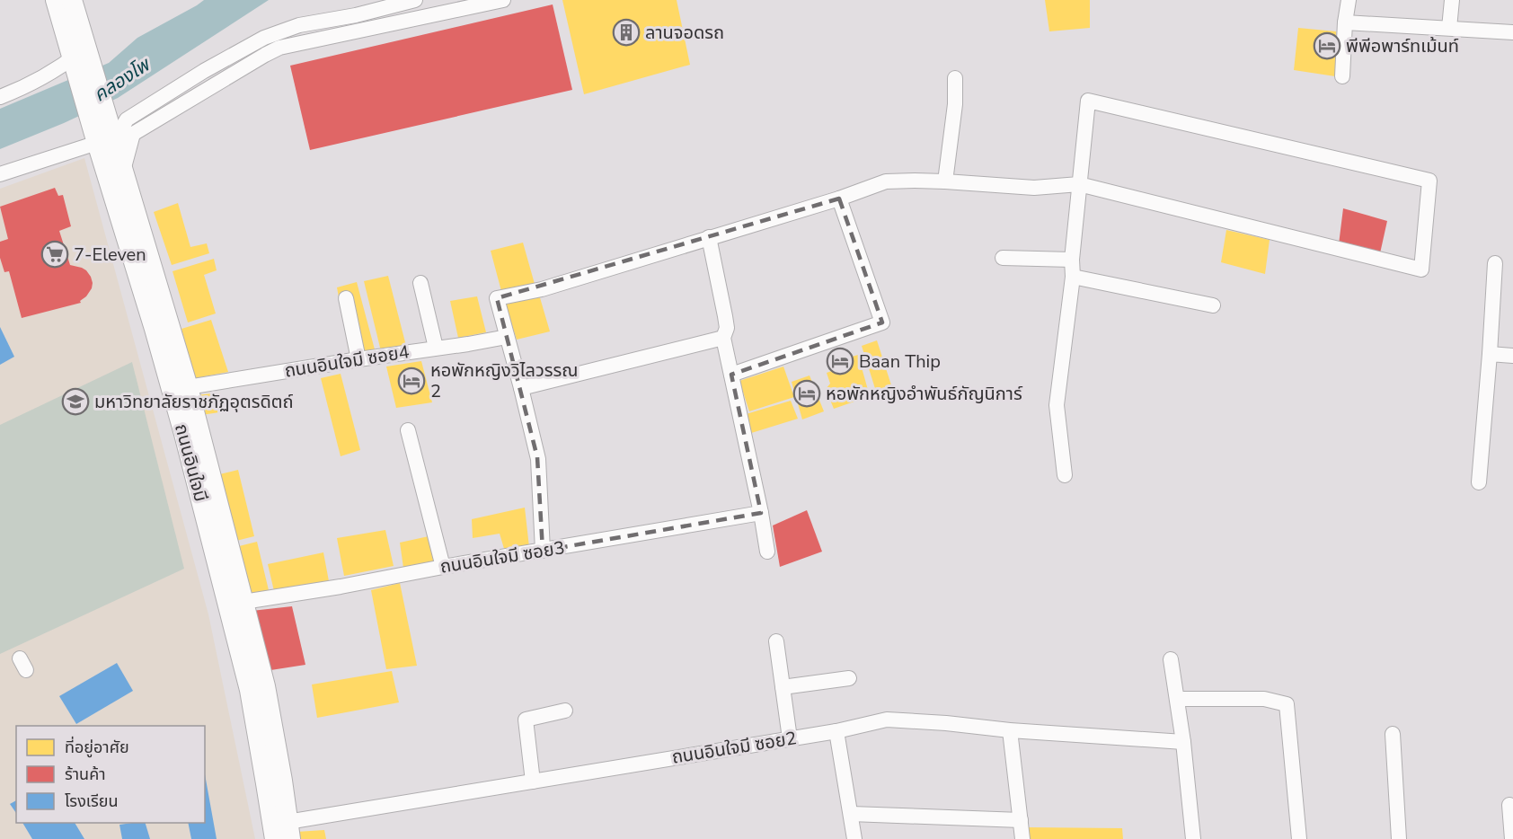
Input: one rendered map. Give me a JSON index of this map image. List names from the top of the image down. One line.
{"streets":{"main road":["ถนนอินใจมี"],"street":["ถนนอินใจมี ซอย4","ถนนอินใจมี ซอย3","ถนนอินใจมี ซอย2"]},"crossings":[["ถนนอินใจมี ซอย4","ถนนอินใจมี"],["ถนนอินใจมี","ถนนอินใจมี ซอย3"],["ถนนอินใจมี","ถนนอินใจมี ซอย2"]],"water":["คลองโพ"],"places":{"building":["ลานจอดรถ"],"hotel":["พีพีอพาร์ทเม้นท์","Baan Thip","หอพักหญิงวิไลวรรณ 2","หอพักหญิงอำพันธ์กัญนิการ์"],"supermarket":["7-Eleven"],"school or university":["มหาวิทยาลัยราชภัฏอุตรดิตถ์"]},"legend":["ที่อยู่อาศัย","ร้านค้า","โรงเรียน"]}
